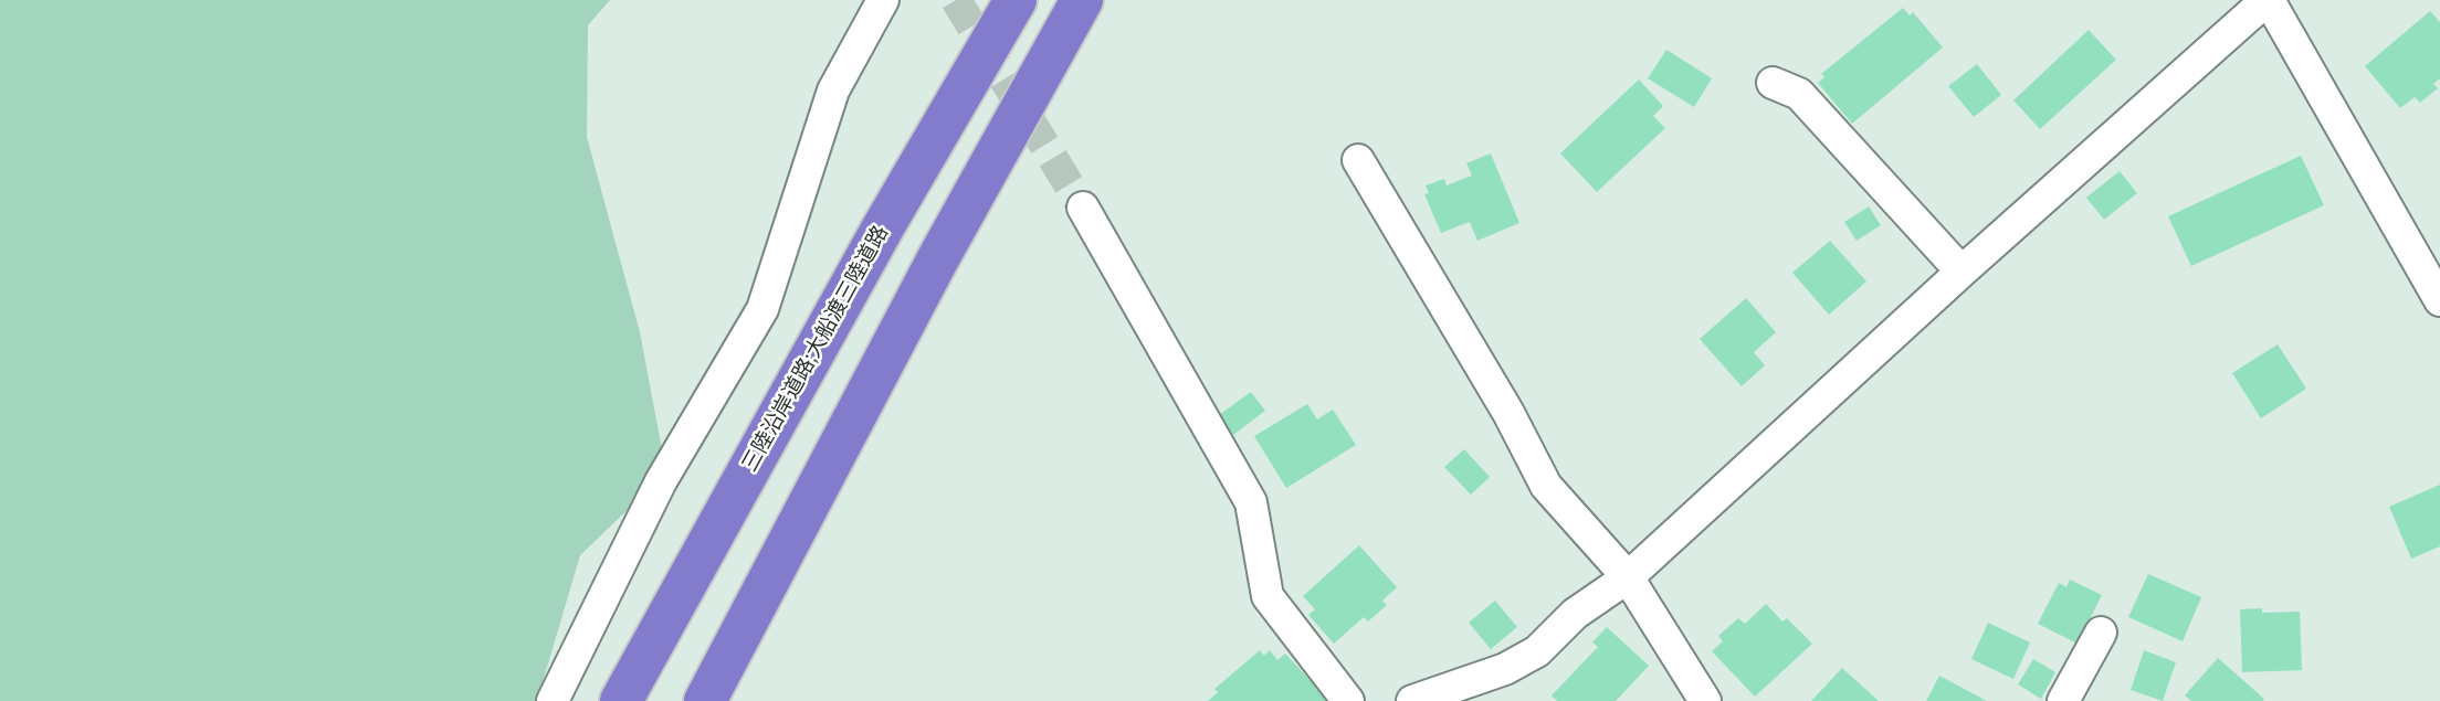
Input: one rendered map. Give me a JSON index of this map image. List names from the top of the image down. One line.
{"streets":{"highway":["三陸沿岸道路;大船渡三陸道路"]}}
